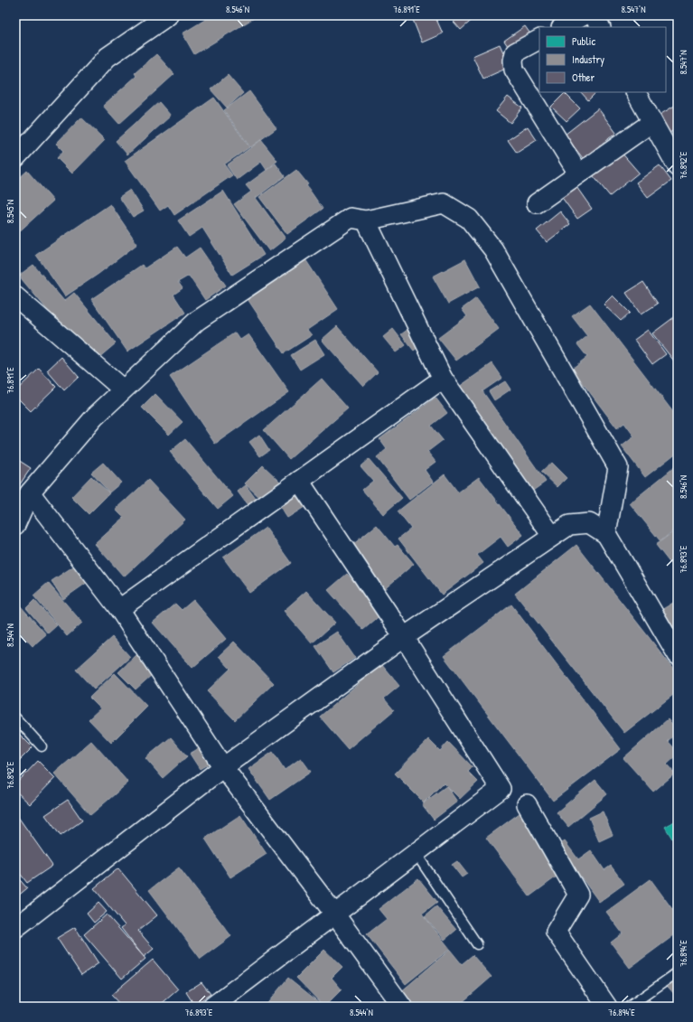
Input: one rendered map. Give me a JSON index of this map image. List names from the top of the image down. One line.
{"legend":["Public","Industry","Other"],"coordinates":["8.546°N","76.891°E","8.547°N","76.892°E","8.545°N","76.893°E","8.544°N","76.894°E"]}
